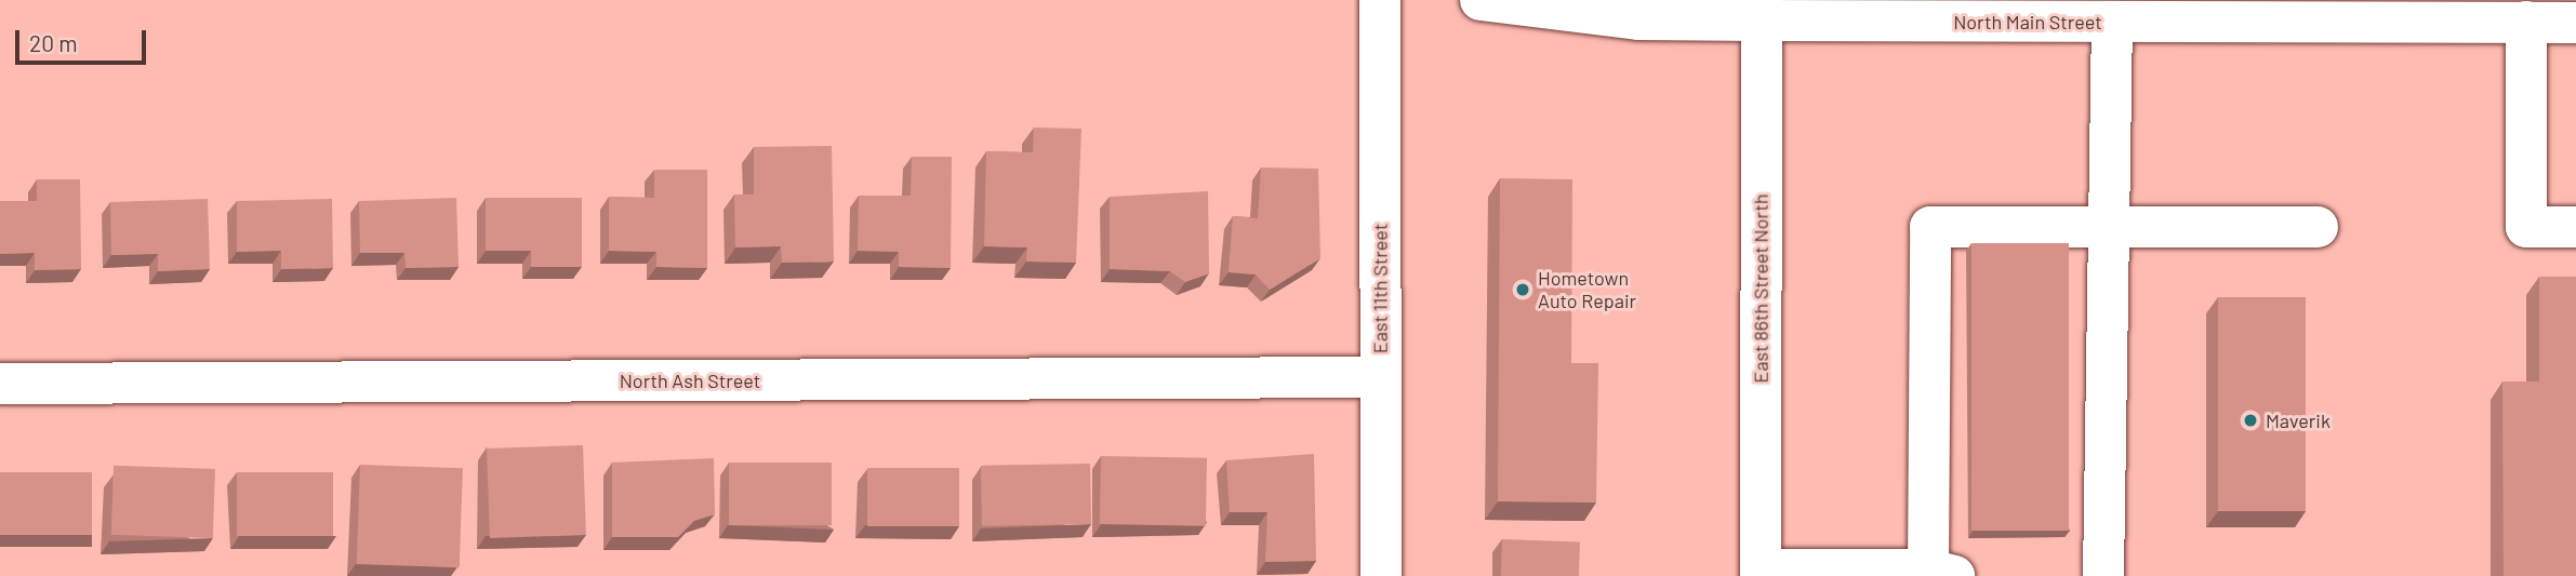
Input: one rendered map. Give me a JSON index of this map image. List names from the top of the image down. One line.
{"streets":{"street":["North Main Street","East 11th Street","East 86th Street North","North Ash Street"]},"crossings":[["North Main Street","East 86th Street North"],["East 11th Street","North Ash Street"]],"places":["Hometown Auto Repair","Maverik"],"scale_bar":"20 m"}
